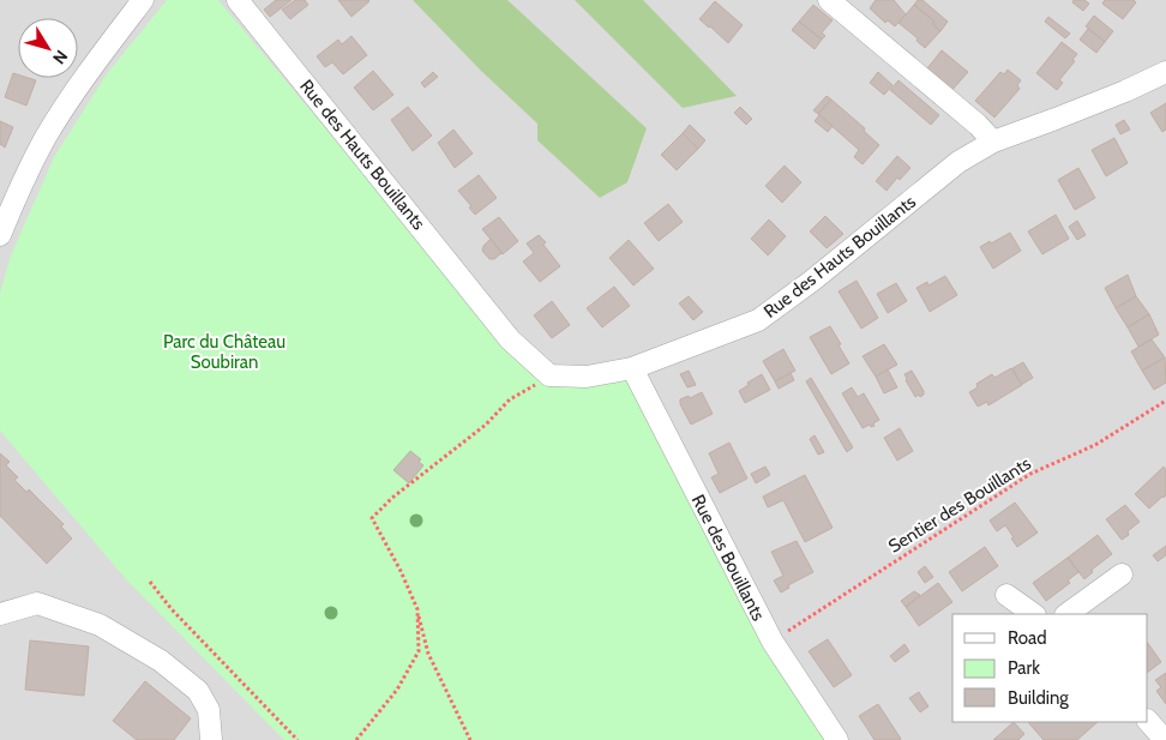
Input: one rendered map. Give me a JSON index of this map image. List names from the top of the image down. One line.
{"streets":{"street":["Rue des Hauts Bouillants","Rue des Bouillants"],"path":["Sentier des Bouillants"]},"crossings":[["Rue des Hauts Bouillants","Rue des Bouillants"],["Sentier des Bouillants","Rue des Bouillants"]],"parks":["Parc du Château Soubiran"],"legend":["Road","Park","Building"],"north":"bottom right"}
